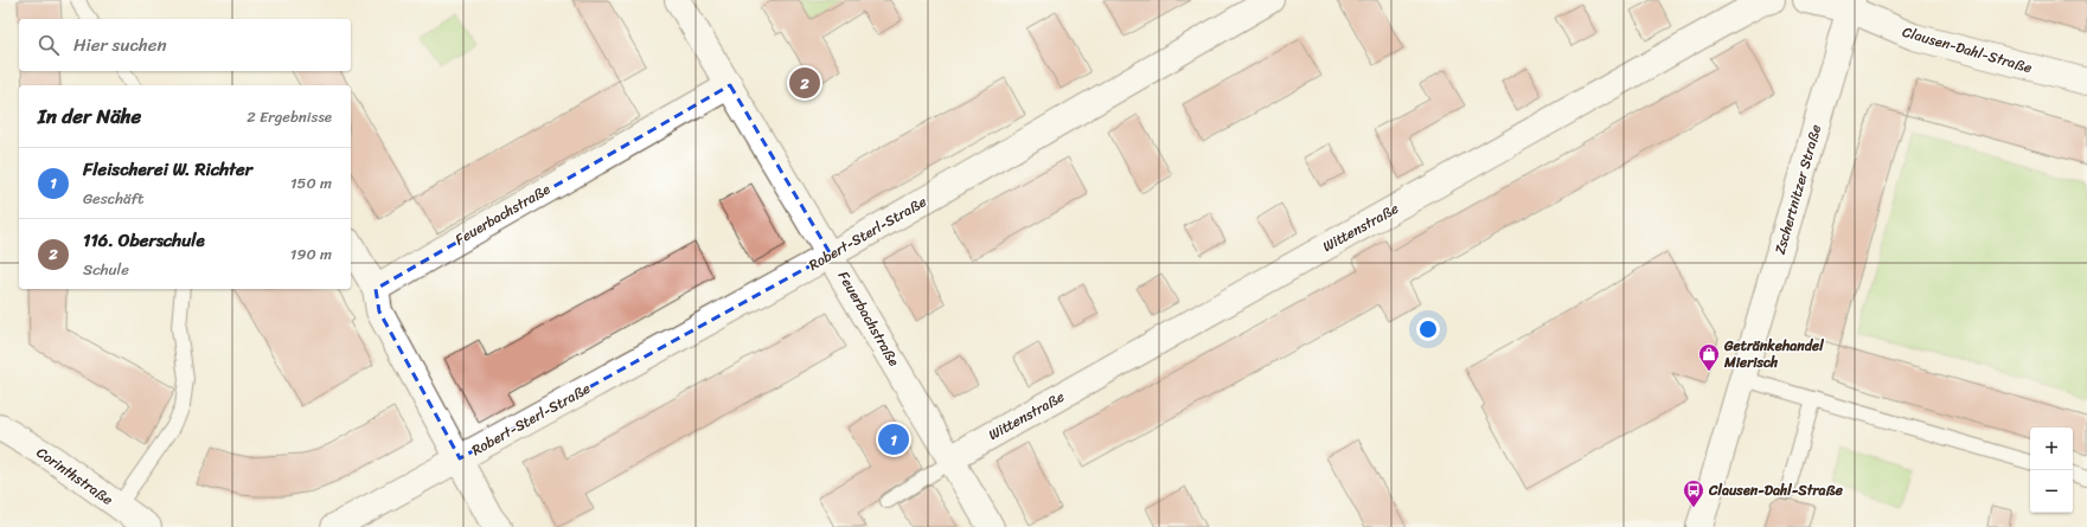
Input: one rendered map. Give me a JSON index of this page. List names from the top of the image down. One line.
{"streets":{"street":["Clausen-Dahl-Straße","Zschertnitzer Straße","Feuerbachstraße","Wittenstraße","Robert-Sterl-Straße","Corinthstraße"]},"crossings":[["Clausen-Dahl-Straße","Zschertnitzer Straße"],["Feuerbachstraße","Wittenstraße"],["Feuerbachstraße","Robert-Sterl-Straße"]],"places":{"shop":["Getränkehandel Mierisch"],"bus stop":["Clausen-Dahl-Straße"]},"page":{"search":"Hier suchen","pins":["2","1"],"heading":["In der Nähe","2 Ergebnisse"],"list":[{"mark":"1","name":"Fleischerei W. Richter","note":"Geschäft","value":"150 m"},{"mark":"2","name":"116. Oberschule","note":"Schule","value":"190 m"}],"map_buttons":["+","−"]}}
